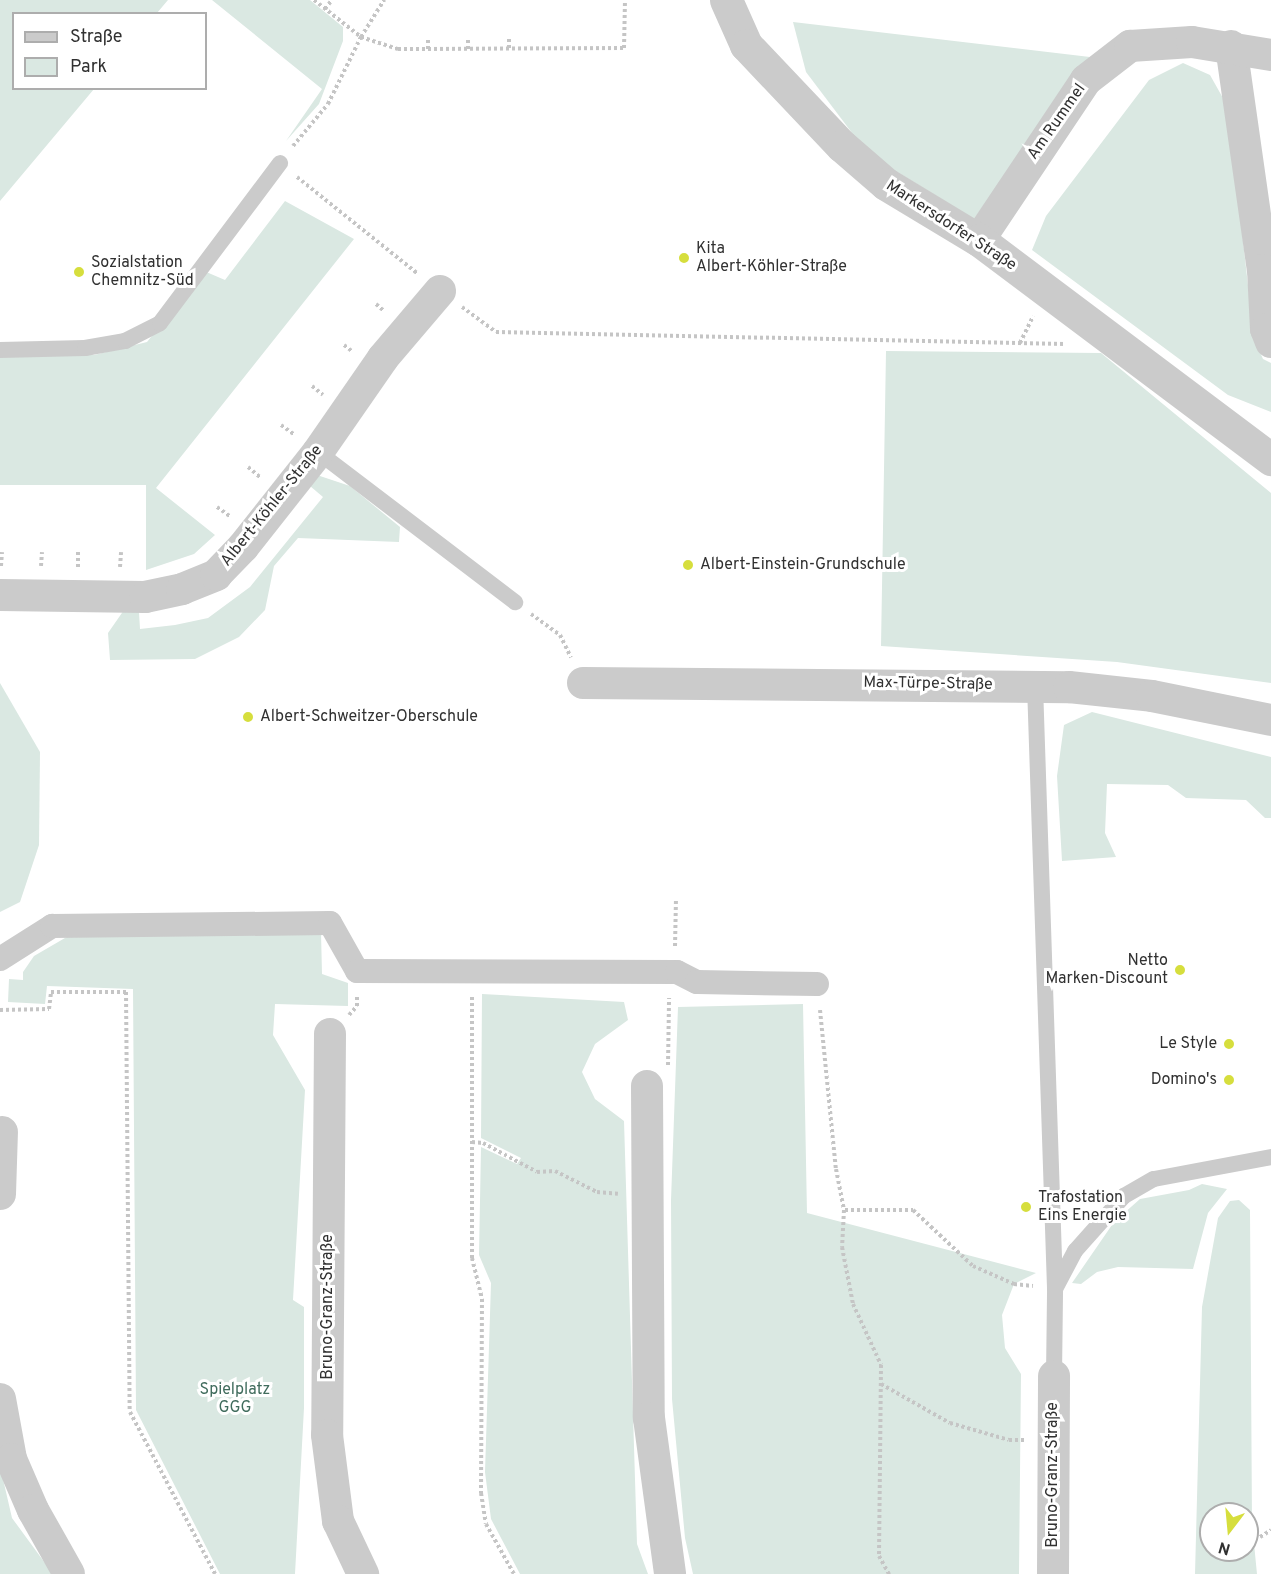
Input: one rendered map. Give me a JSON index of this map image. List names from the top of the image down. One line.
{"streets":{"street":["Am Rummel","Markersdorfer Straße","Albert-Köhler-Straße","Max-Türpe-Straße","Bruno-Granz-Straße"]},"crossings":[["Am Rummel","Markersdorfer Straße"]],"parks":["Spielplatz GGG"],"places":["Kita Albert-Köhler-Straße","Sozialstation Chemnitz-Süd","Albert-Einstein-Grundschule","Albert-Schweitzer-Oberschule","Netto Marken-Discount","Le Style","Domino's","Trafostation Eins Energie"],"legend":["Straße","Park"],"north":"bottom"}
